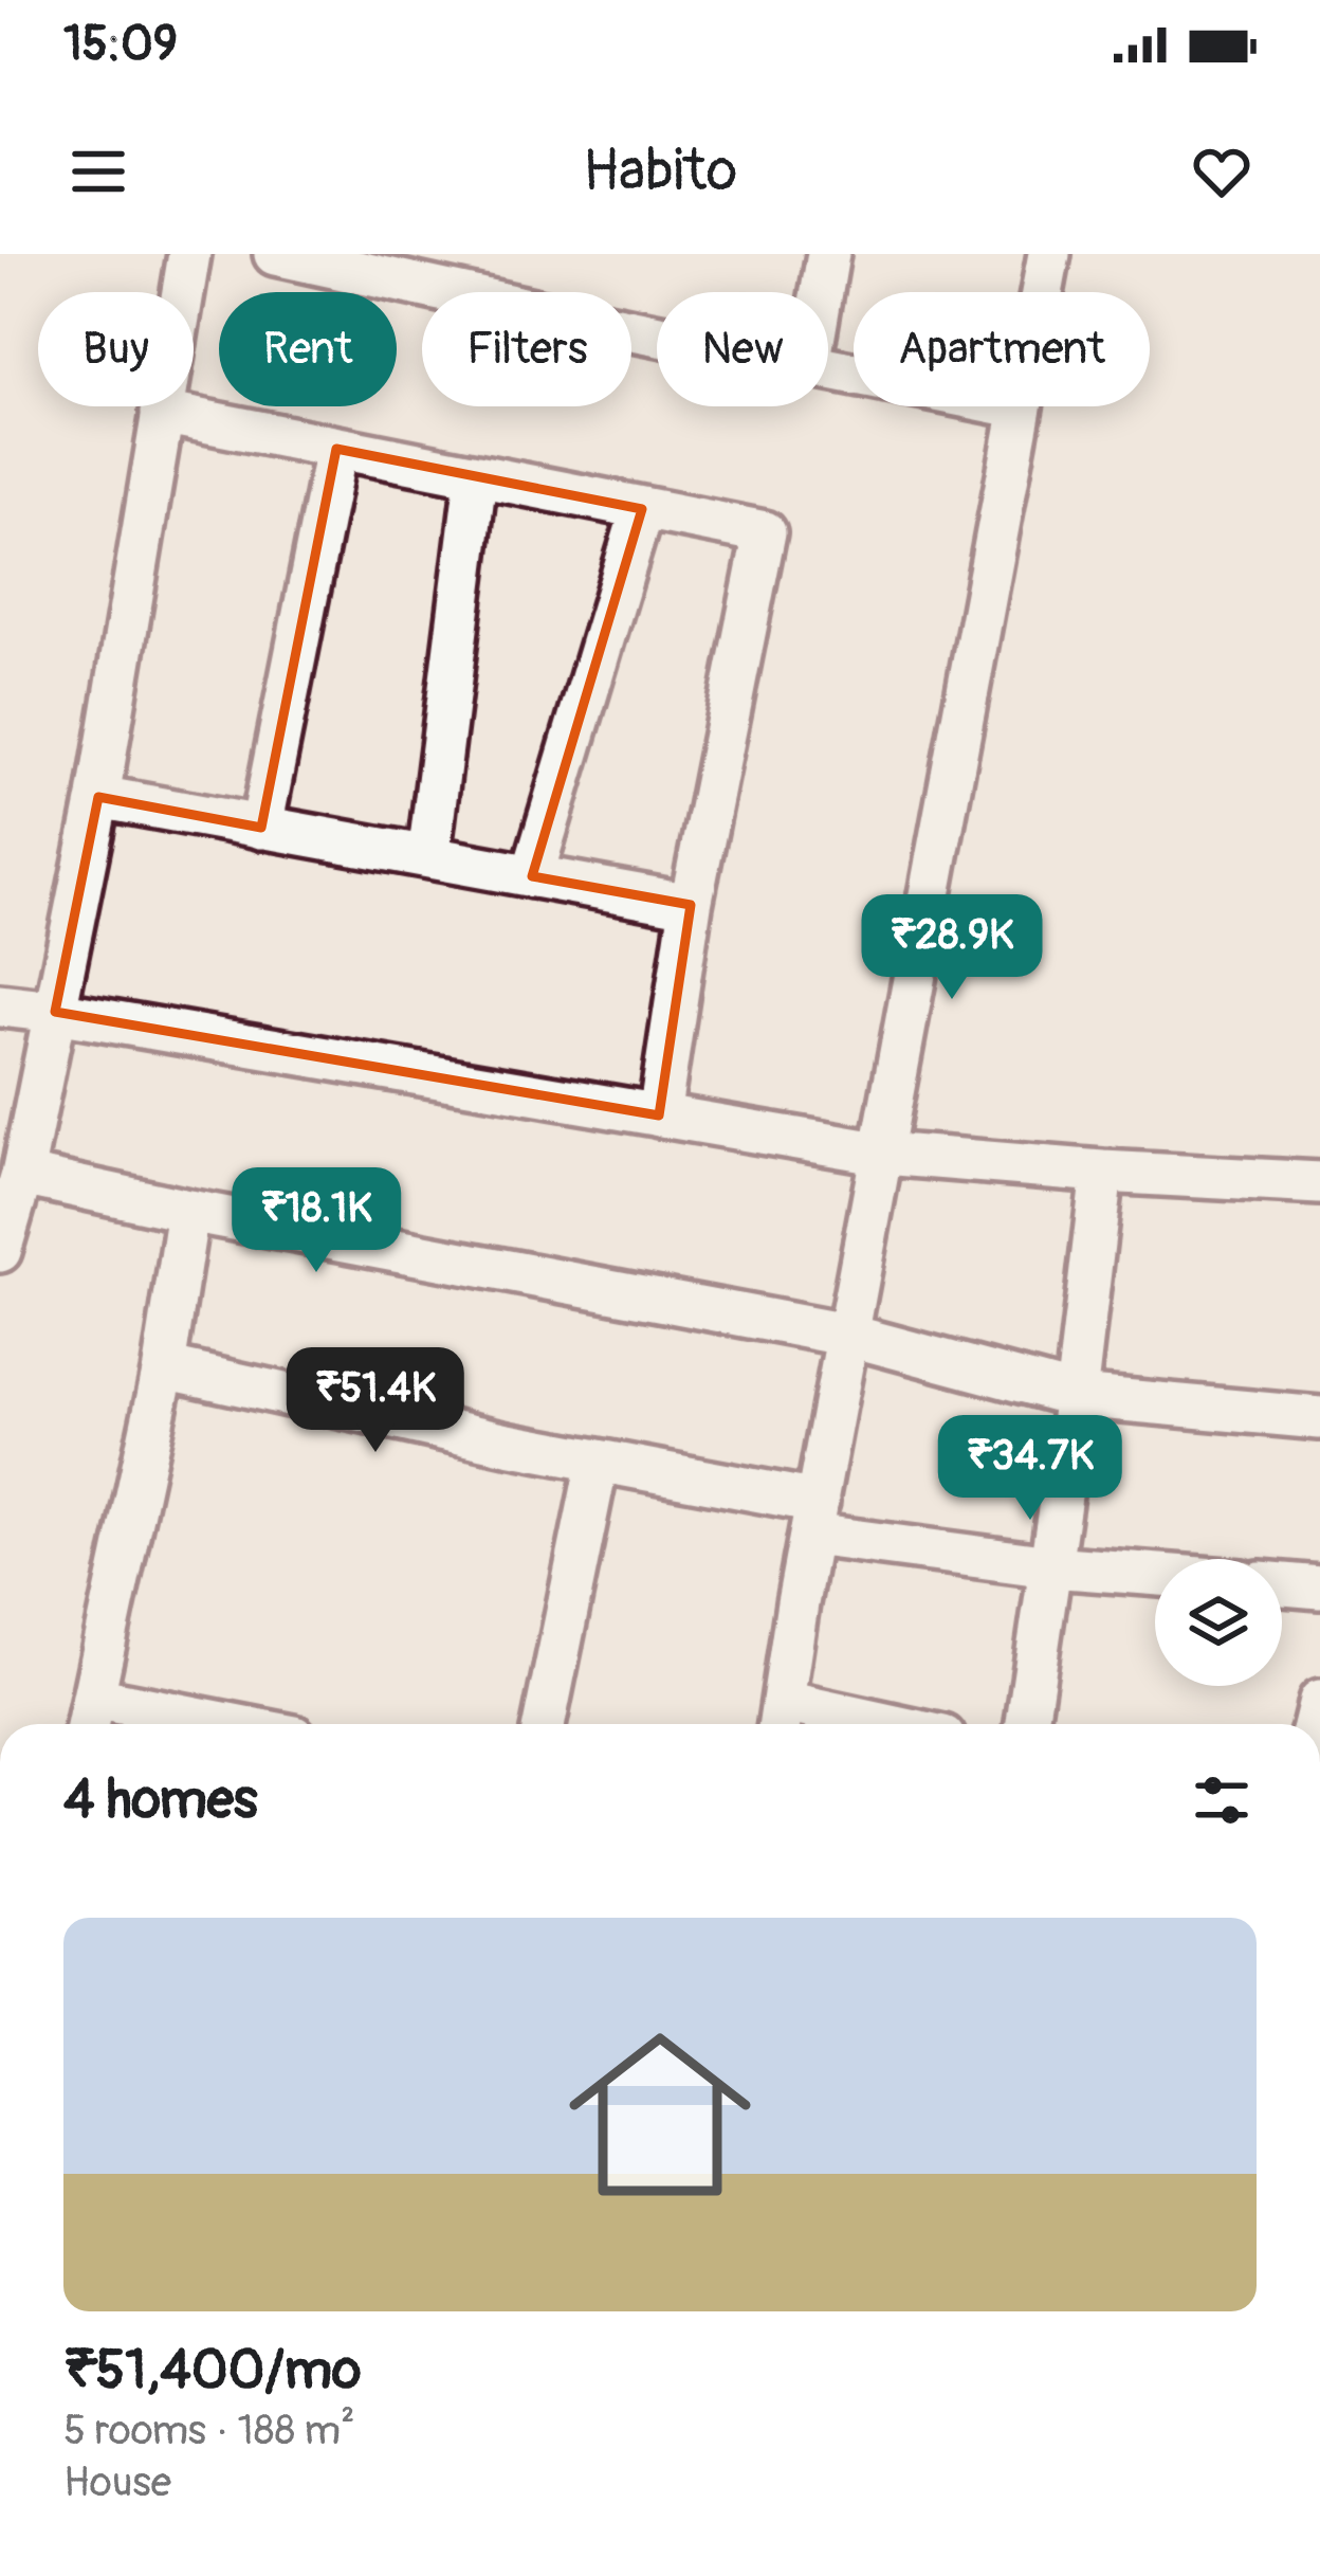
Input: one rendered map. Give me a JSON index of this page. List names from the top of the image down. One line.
{"page":{"status":"15:09","header":"Habito","chip":["Buy","Rent","Filters","New","Apartment"],"price":["₹28.9K","₹18.1K","₹51.4K","₹34.7K"],"heading":"4 homes","list":[{"name":"₹51,400/mo","note":"5 rooms · 188 m² · House"}]}}
